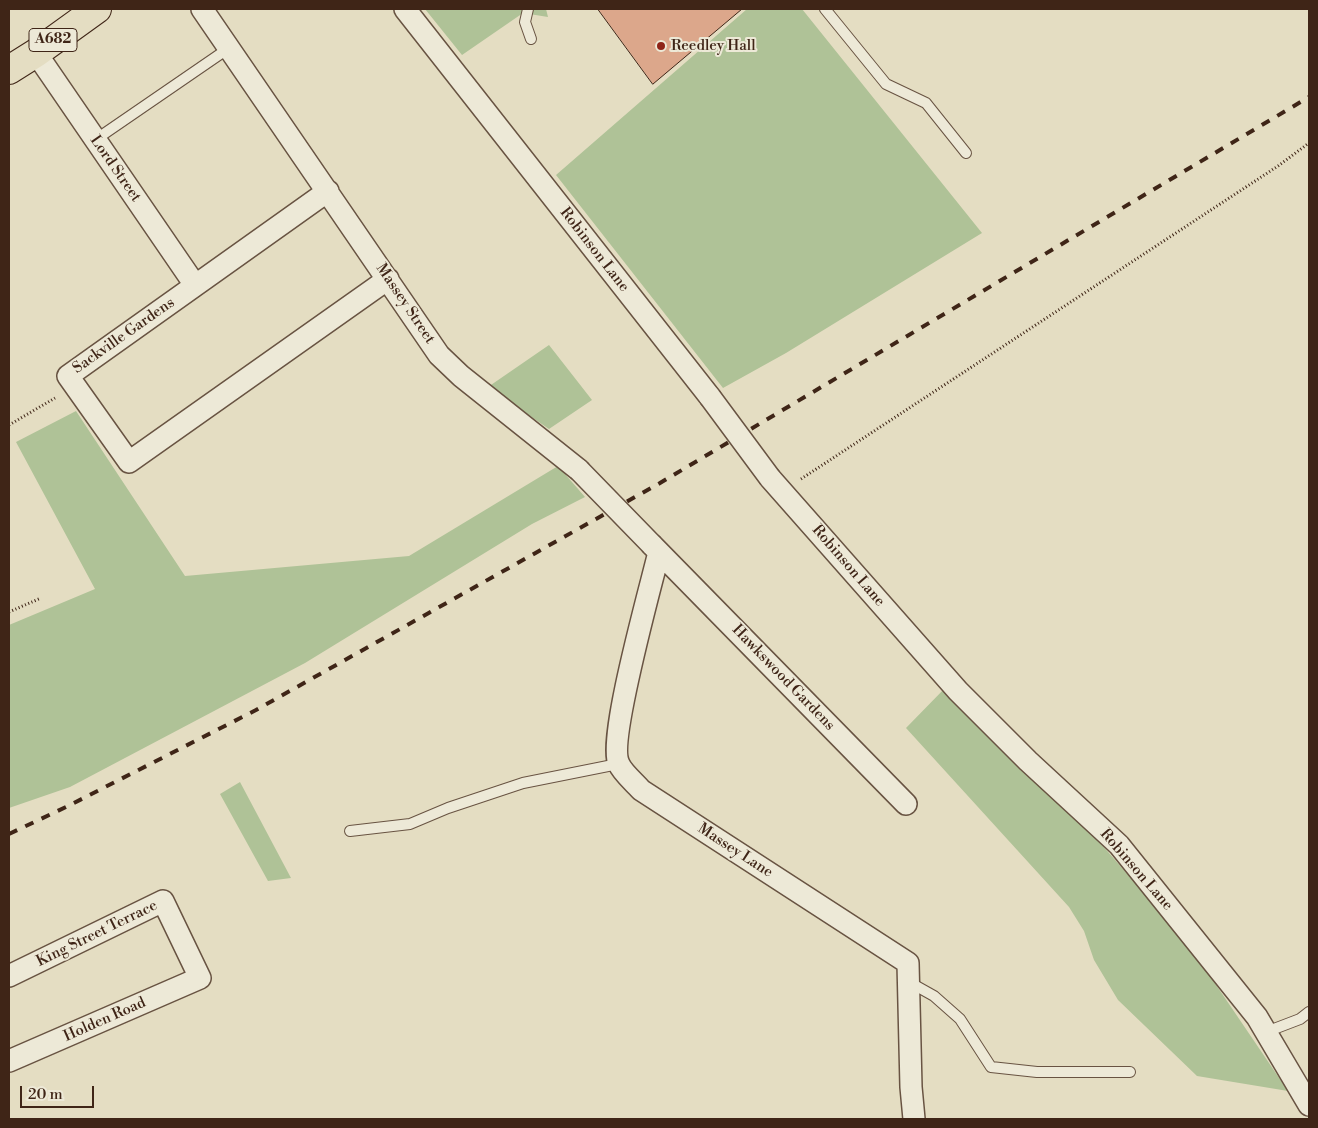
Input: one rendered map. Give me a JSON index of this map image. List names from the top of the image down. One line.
{"streets":{"highway":["A682"],"street":["Lord Street","Robinson Lane","Massey Street","Sackville Gardens","Hawkswood Gardens","Massey Lane","King Street Terrace","Holden Road"]},"crossings":[["A682","Lord Street"],["Lord Street","Sackville Gardens"],["Massey Street","Sackville Gardens"],["Massey Street","Hawkswood Gardens"],["King Street Terrace","Holden Road"]],"places":["Reedley Hall"],"scale_bar":"20 m"}
